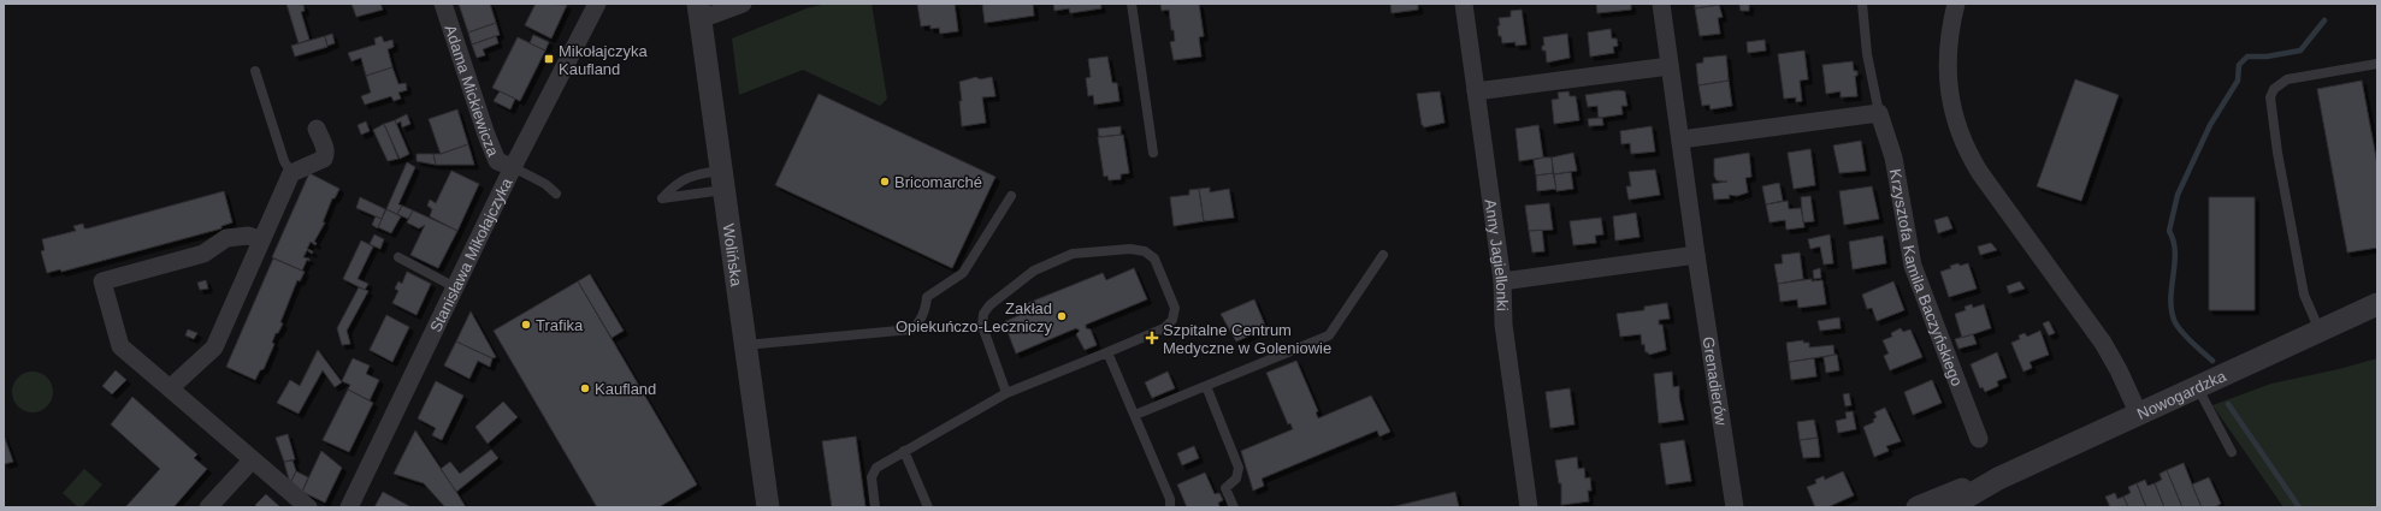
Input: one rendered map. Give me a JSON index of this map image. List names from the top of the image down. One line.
{"streets":{"street":["Adama Mickiewicza","Stanisława Mikołajczyka","Wolińska","Anny Jagiellonki","Krzysztofa Kamila Baczyńskiego","Grenadierów","Nowogardzka"]},"crossings":[["Adama Mickiewicza","Stanisława Mikołajczyka"]],"places":{"transit":["Mikołajczyka Kaufland"],"other":["Bricomarché","Zakład Opiekuńczo-Leczniczy","Trafika","Kaufland"],"health":["Szpitalne Centrum Medyczne w Goleniowie"]}}
